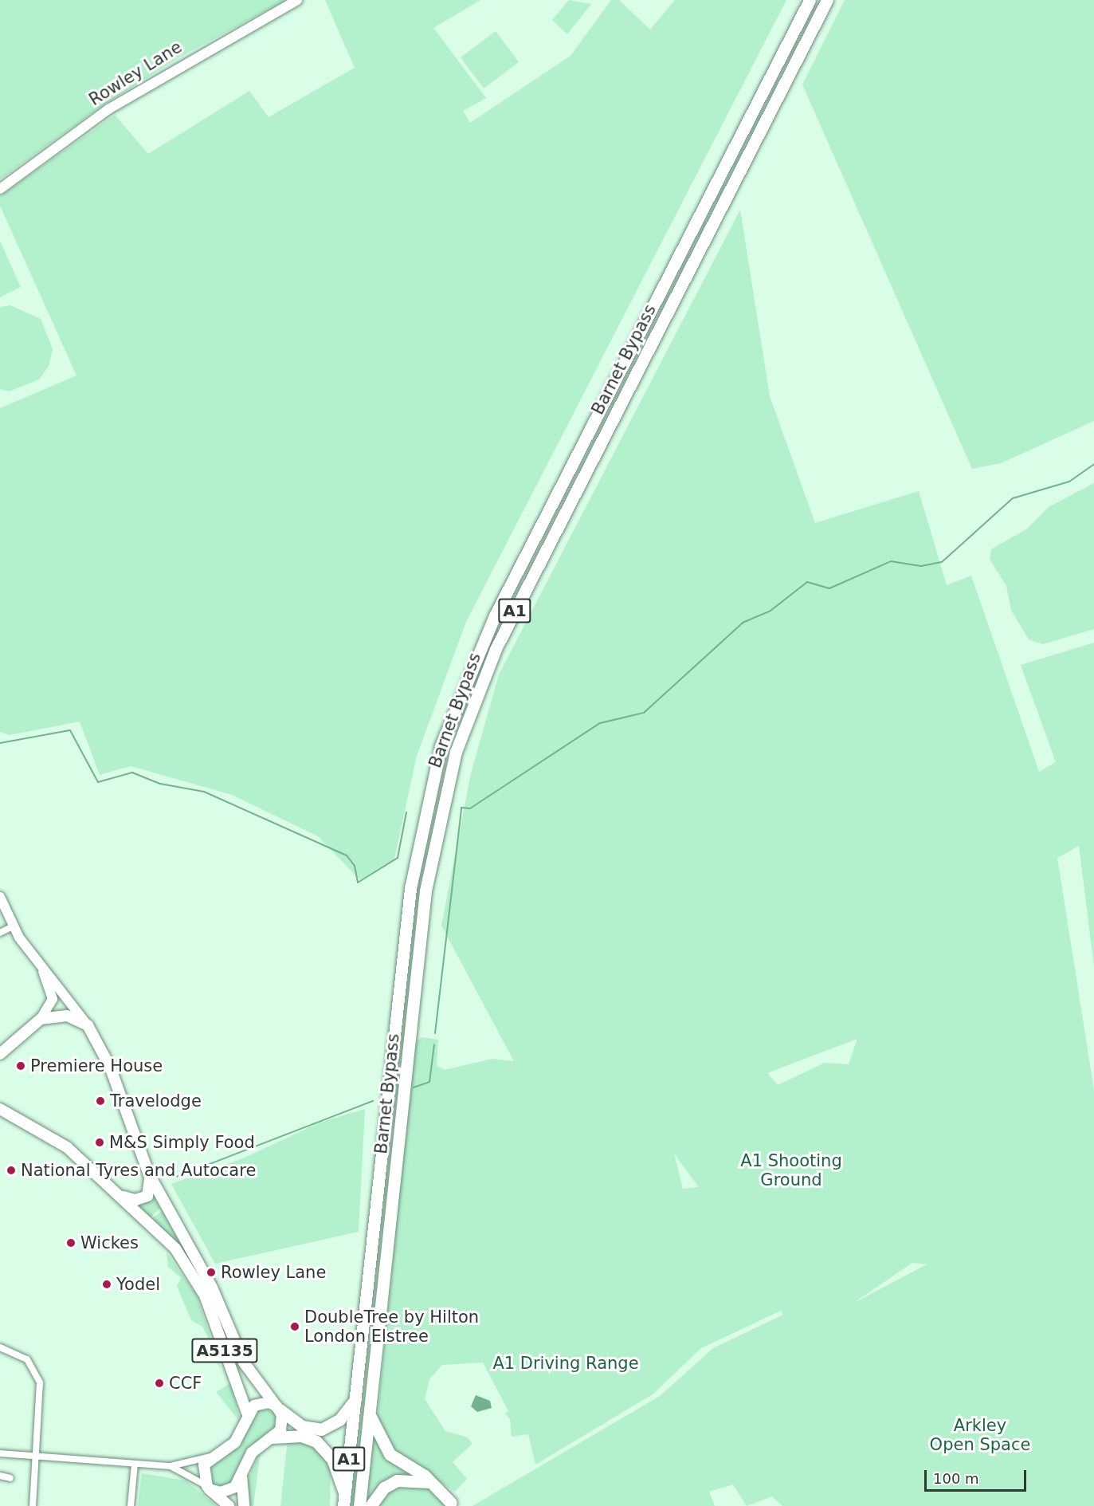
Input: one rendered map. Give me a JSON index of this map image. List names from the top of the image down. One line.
{"streets":{"highway":["Barnet Bypass","A1"],"main road":["A5135"],"street":["Rowley Lane"]},"parks":["A1 Shooting Ground","A1 Driving Range","Arkley Open Space"],"places":["Premiere House","Travelodge","M&S Simply Food","National Tyres and Autocare","Wickes","Rowley Lane","Yodel","DoubleTree by Hilton London Elstree","CCF"],"scale_bar":"100 m"}
